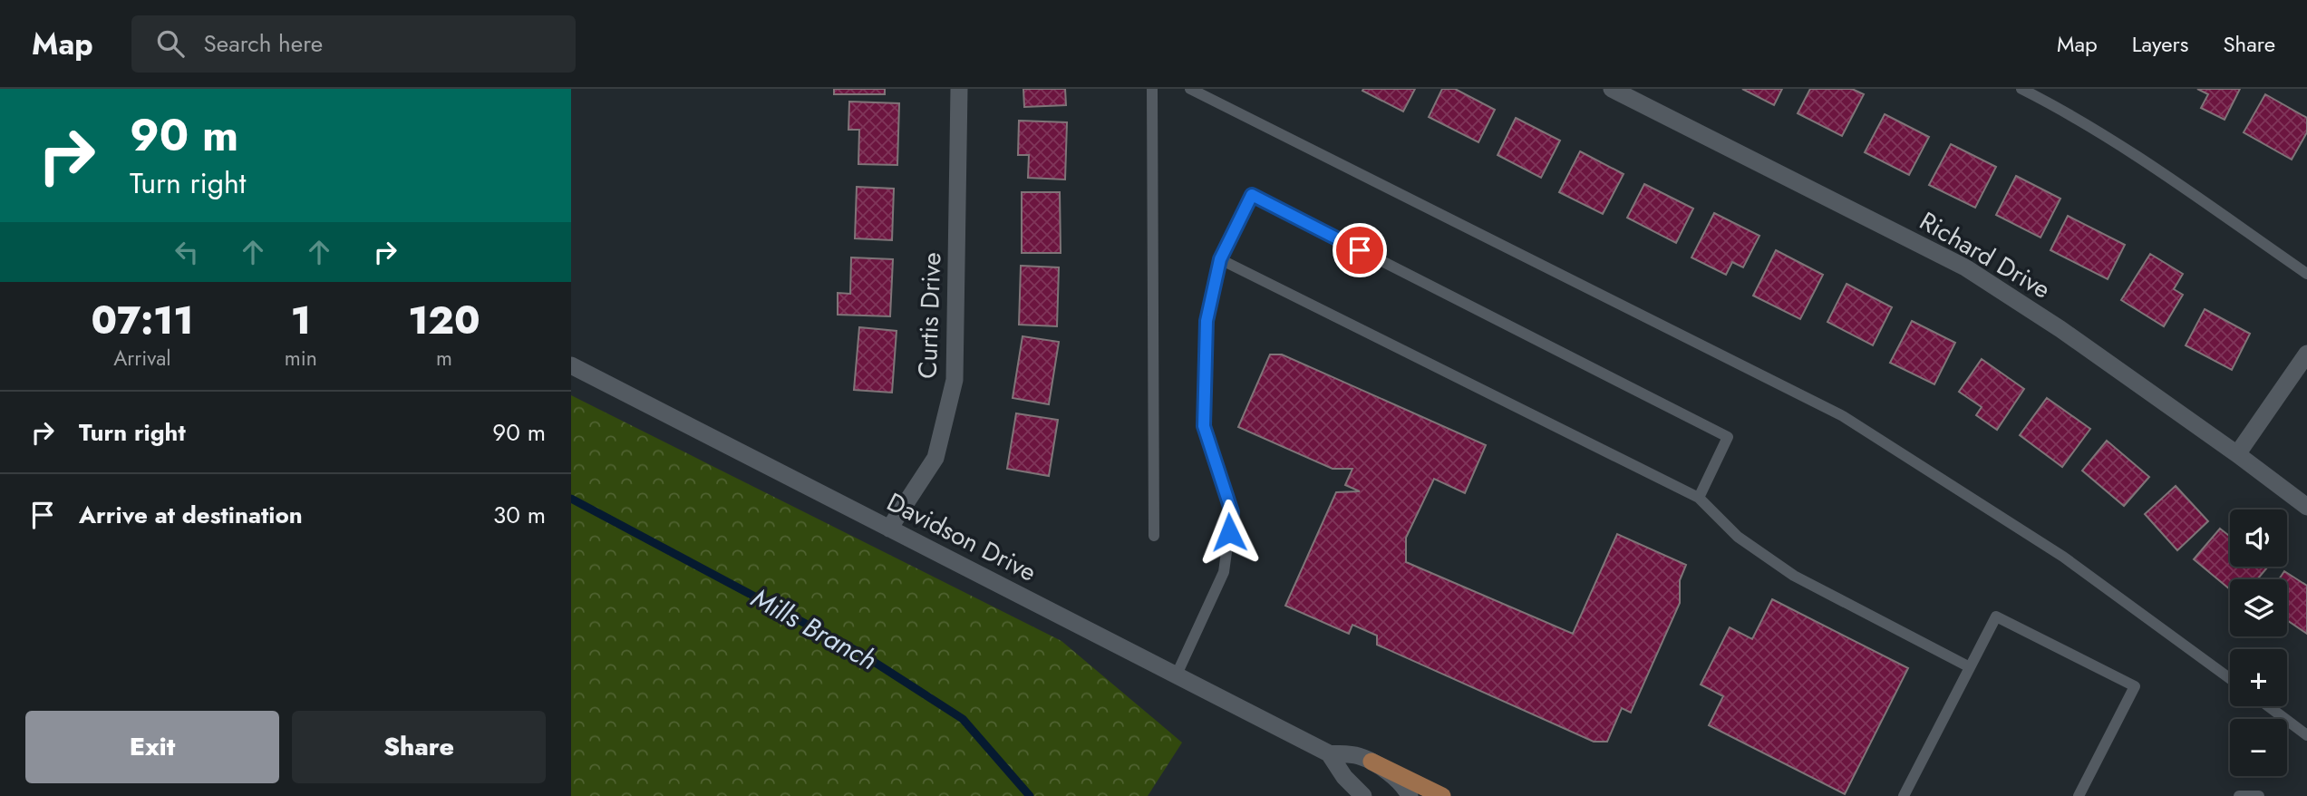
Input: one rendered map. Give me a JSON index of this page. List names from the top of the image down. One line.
{"streets":{"street":["Richard Drive","Curtis Drive","Davidson Drive"]},"crossings":[["Curtis Drive","Davidson Drive"]],"water":["Mills Branch"],"page":{"header":"Map","search":"Search here","nav":["Map","Layers","Share"],"turn":["90 m","Turn right"],"eta":["07:11","Arrival","1","min","120","m"],"list":[{"name":"Turn right","value":"90 m"},{"name":"Arrive at destination","value":"30 m"}],"map_buttons":["+","−"],"buttons":["Exit","Share"]}}
